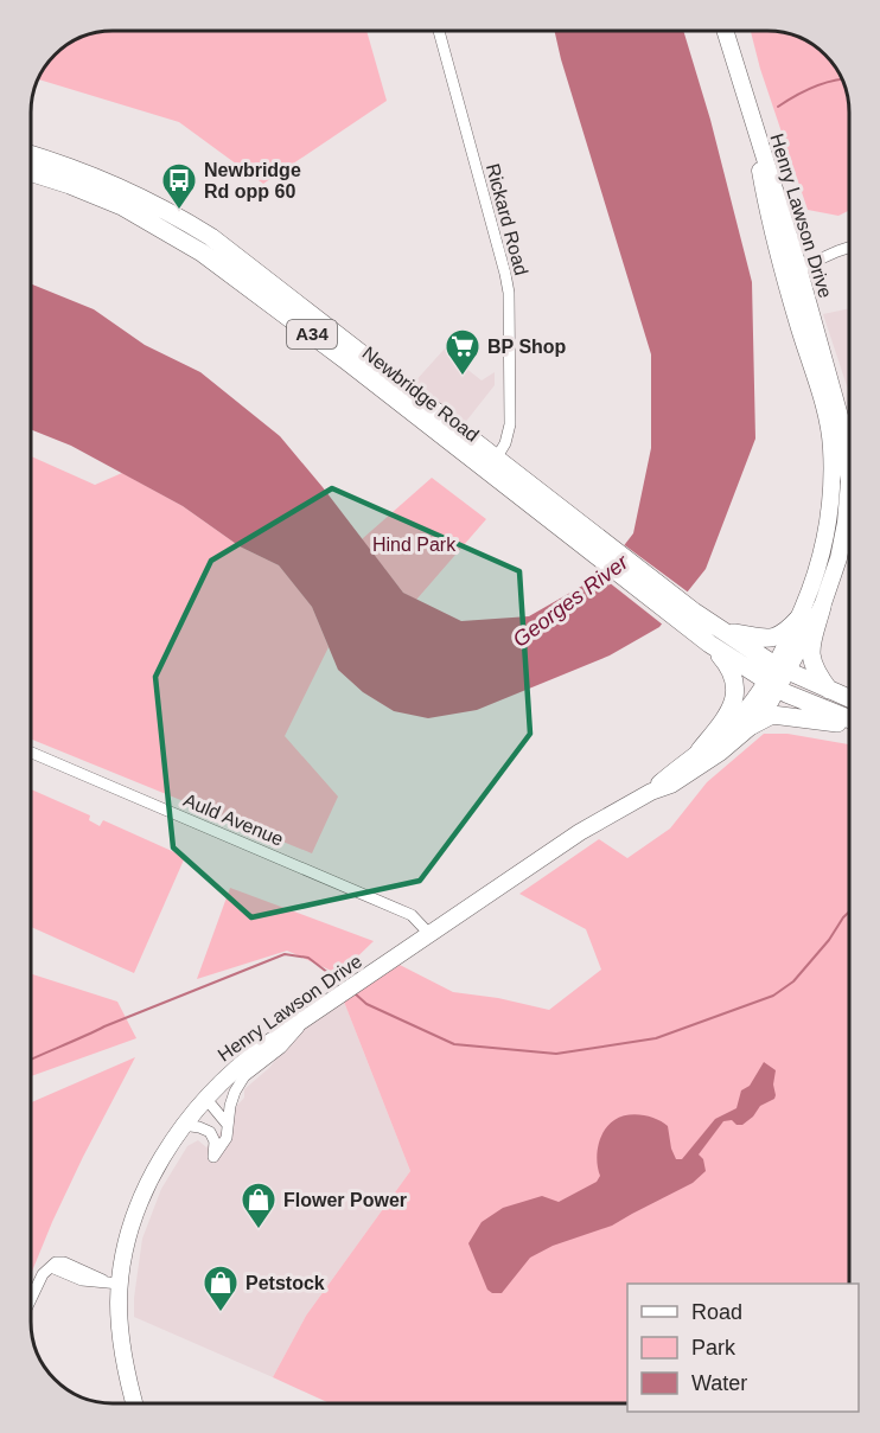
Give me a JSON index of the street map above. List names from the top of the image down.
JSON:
{
  "streets": {
    "highway": ["A34", "Newbridge Road"],
    "main road": ["Henry Lawson Drive"],
    "street": ["Rickard Road", "Auld Avenue"]
  },
  "crossings": [
    ["Henry Lawson Drive", "A34"],
    ["Henry Lawson Drive", "Newbridge Road"],
    ["Henry Lawson Drive", "Auld Avenue"],
    ["Rickard Road", "Newbridge Road"],
    ["A34", "Newbridge Road"]
  ],
  "water": ["Georges River"],
  "parks": ["Hind Park"],
  "places": {
    "bus stop": ["Newbridge Rd opp 60"],
    "supermarket": ["BP Shop"],
    "shop": ["Flower Power", "Petstock"]
  },
  "legend": ["Road", "Park", "Water"]
}
